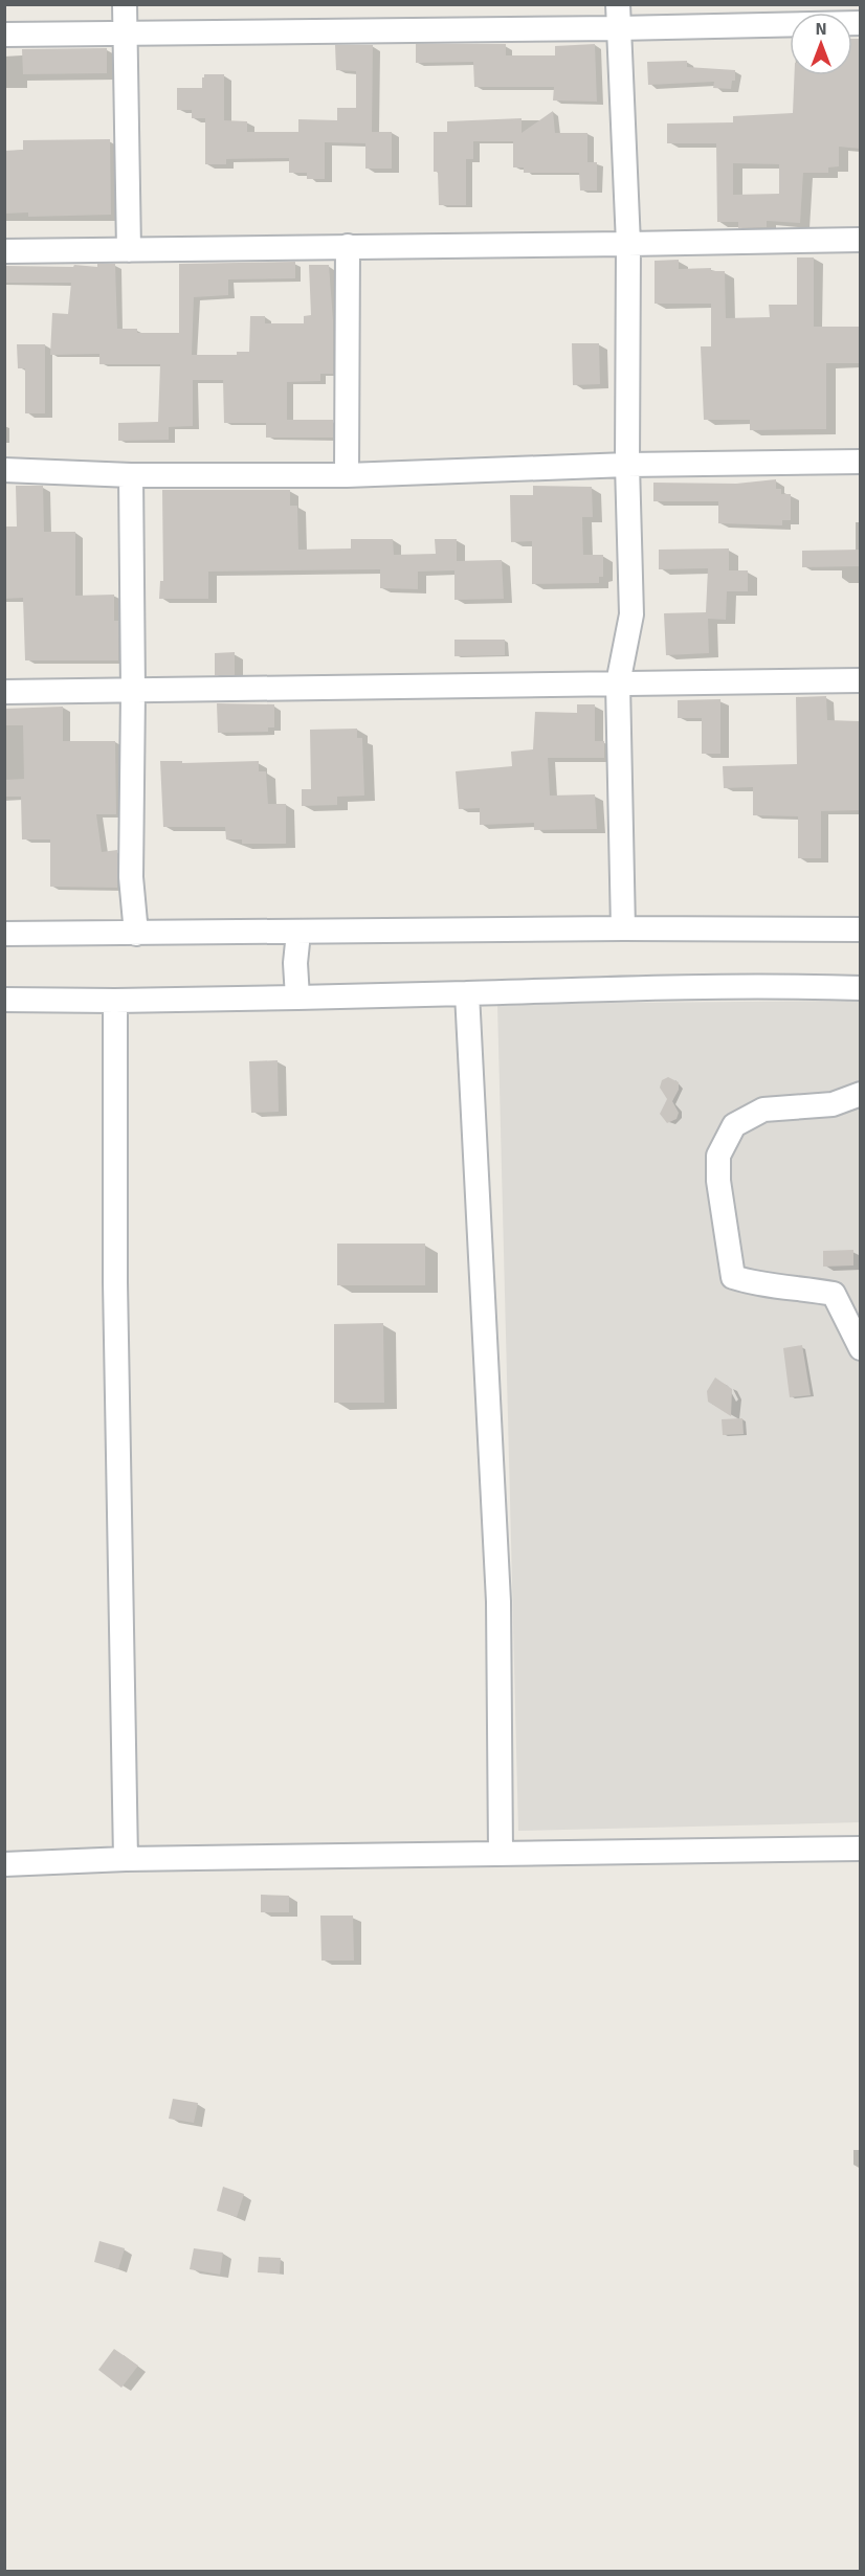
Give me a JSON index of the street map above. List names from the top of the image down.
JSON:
{
  "north": "top"
}
